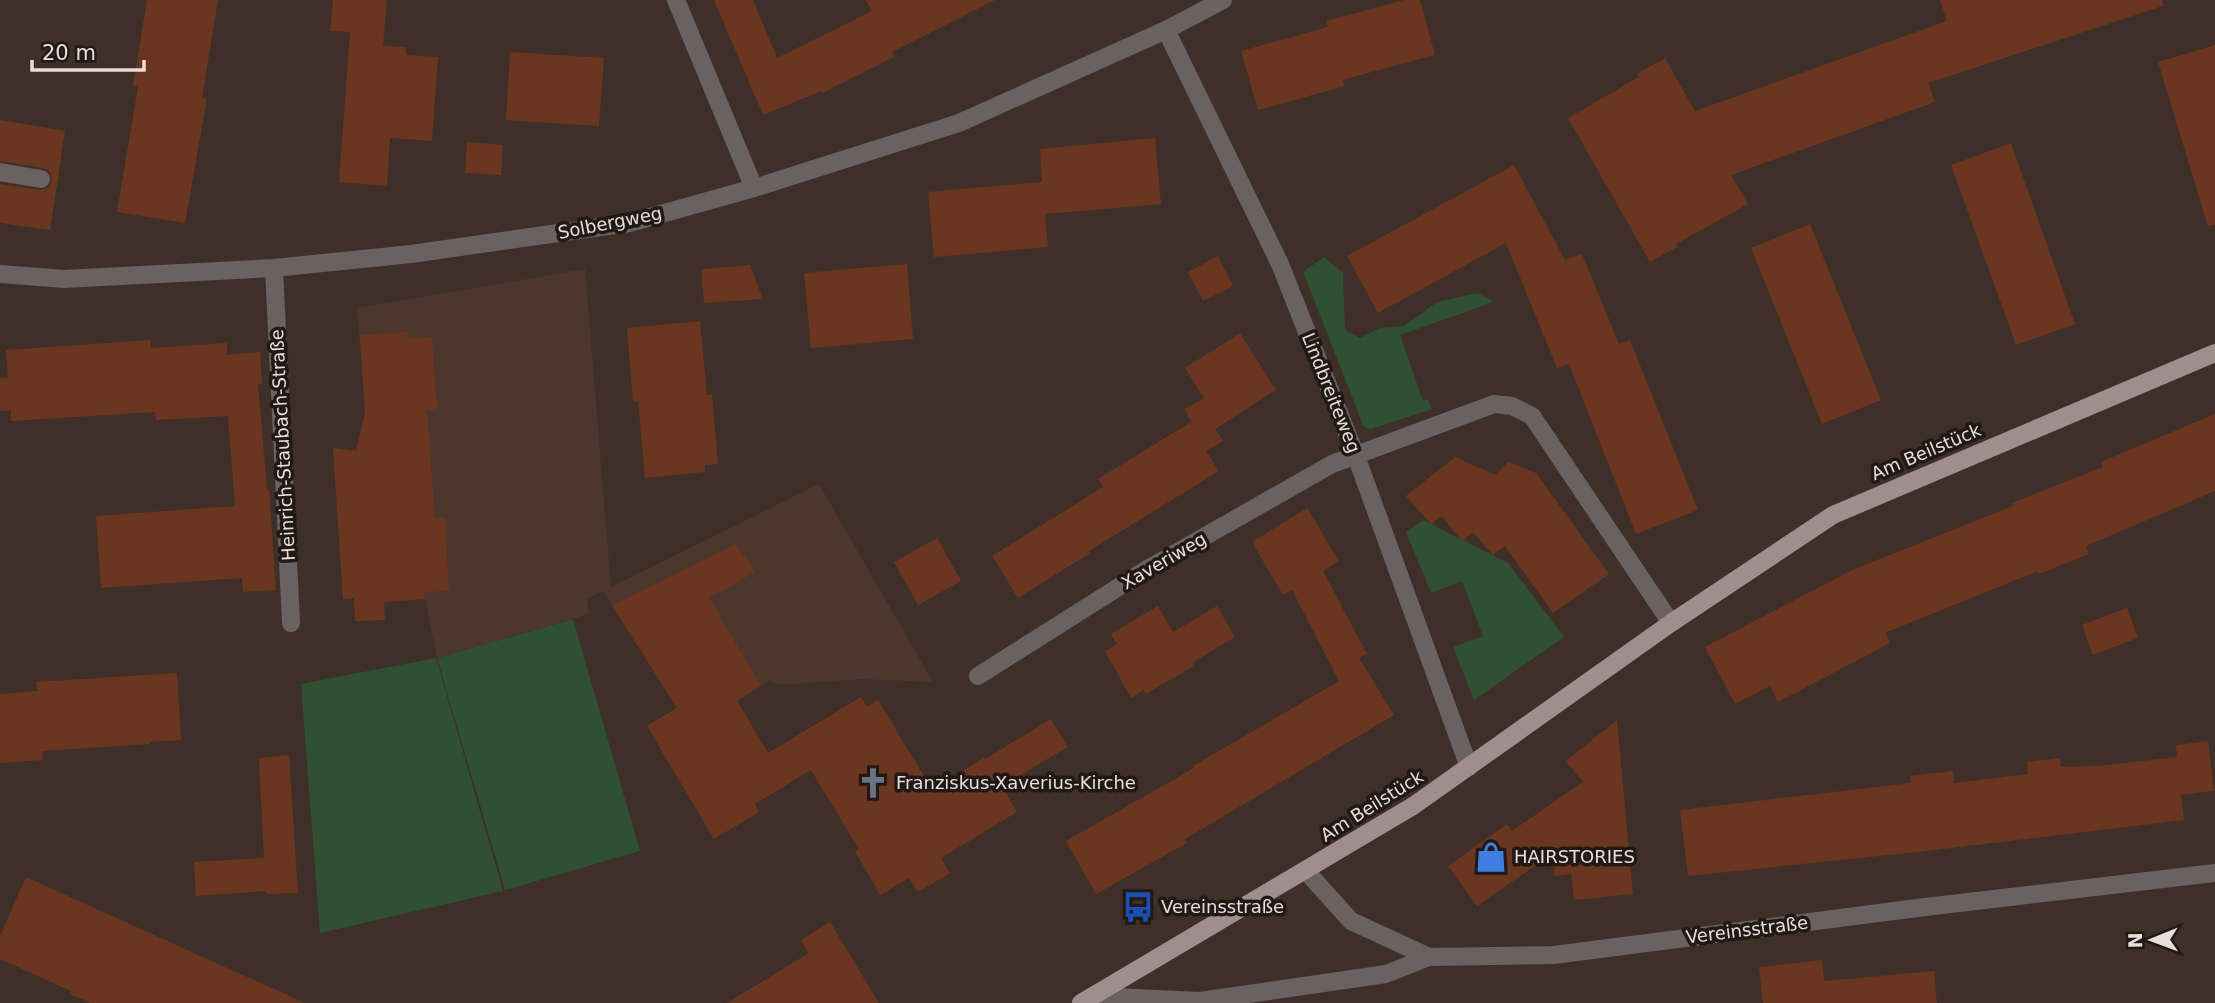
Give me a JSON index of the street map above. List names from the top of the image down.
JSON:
{
  "streets": {
    "main road": ["Am Beilstück"],
    "street": [
      "Solbergweg",
      "Lindbreiteweg",
      "Heinrich-Staubach-Straße",
      "Xaveriweg",
      "Vereinsstraße"
    ]
  },
  "crossings": [
    ["Solbergweg", "Lindbreiteweg"],
    ["Solbergweg", "Heinrich-Staubach-Straße"],
    ["Lindbreiteweg", "Am Beilstück"],
    ["Lindbreiteweg", "Xaveriweg"],
    ["Am Beilstück", "Vereinsstraße"]
  ],
  "places": {
    "church": ["Franziskus-Xaverius-Kirche"],
    "shop": ["HAIRSTORIES"],
    "bus stop": ["Vereinsstraße"]
  },
  "scale_bar": "20 m",
  "north": "left"
}
